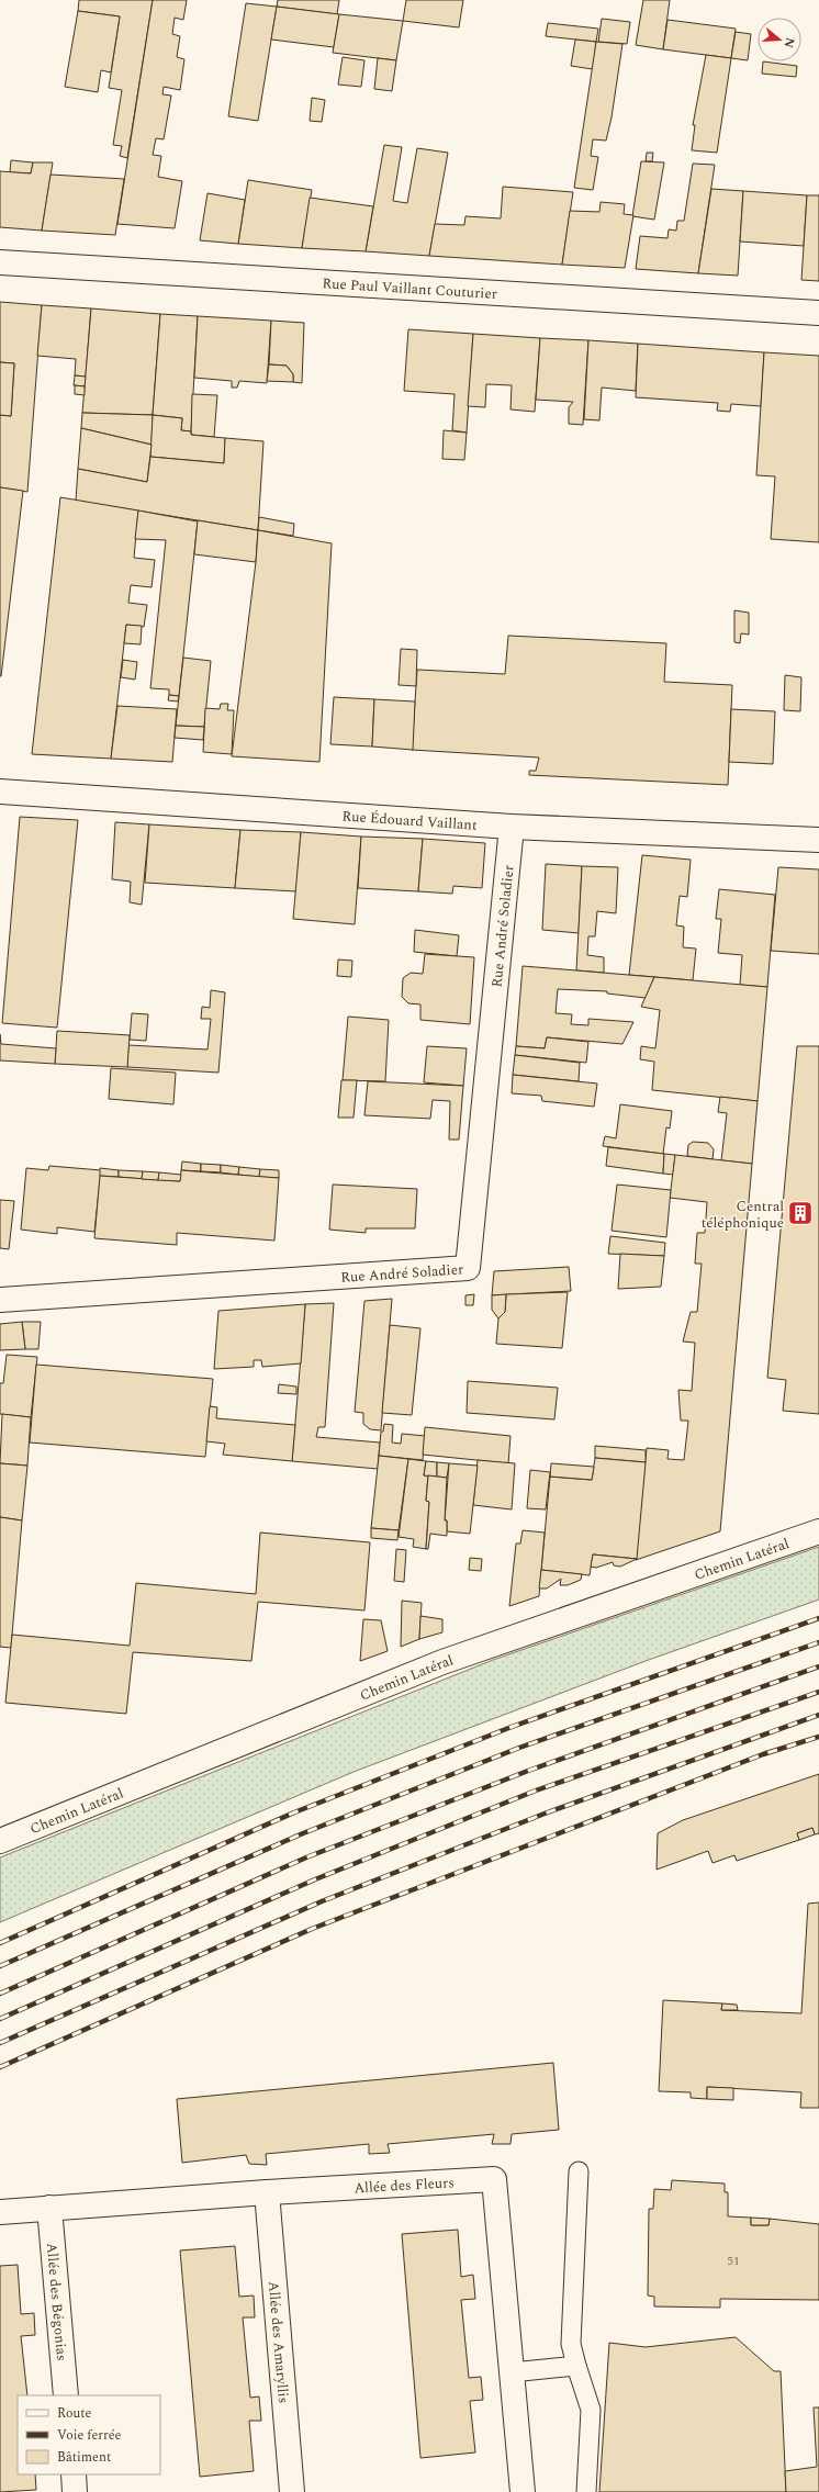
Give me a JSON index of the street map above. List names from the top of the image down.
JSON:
{
  "streets": {
    "street": [
      "Rue Paul Vaillant Couturier",
      "Rue Édouard Vaillant",
      "Rue André Soladier",
      "Chemin Latéral",
      "Allée des Fleurs",
      "Allée des Bégonias",
      "Allée des Amaryllis"
    ]
  },
  "crossings": [
    ["Rue Édouard Vaillant", "Rue André Soladier"],
    ["Allée des Fleurs", "Allée des Bégonias"],
    ["Allée des Fleurs", "Allée des Amaryllis"]
  ],
  "places": {
    "building": ["Central téléphonique"]
  },
  "house_numbers": ["51"],
  "legend": ["Route", "Voie ferrée", "Bâtiment"],
  "north": "right"
}
